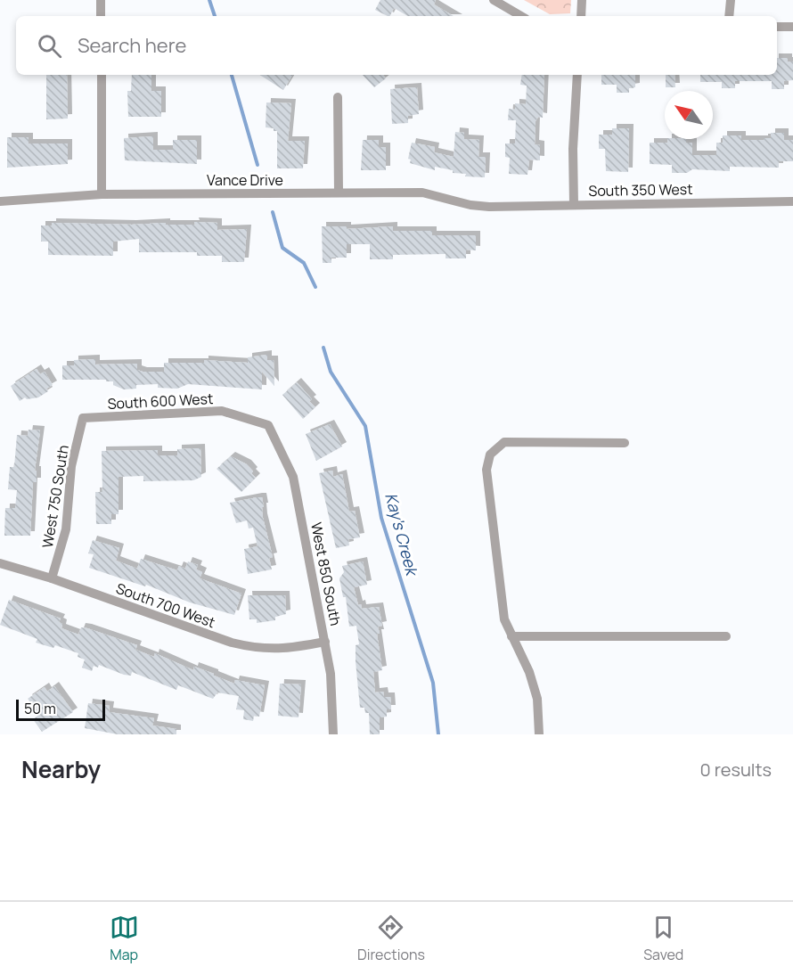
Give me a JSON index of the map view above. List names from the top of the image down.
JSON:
{
  "streets": {
    "street": [
      "Vance Drive",
      "South 350 West",
      "South 600 West",
      "West 750 South",
      "West 850 South",
      "South 700 West"
    ]
  },
  "crossings": [
    ["Vance Drive", "South 350 West"],
    ["South 600 West", "West 750 South"],
    ["South 600 West", "West 850 South"],
    ["West 750 South", "South 700 West"],
    ["West 850 South", "South 700 West"]
  ],
  "water": ["Kay's Creek"],
  "scale_bar": "50 m",
  "north": "top left",
  "page": {
    "search": "Search here",
    "scale": "50 m",
    "heading": ["Nearby", "0 results"],
    "nav": ["Map", "Directions", "Saved"]
  }
}
